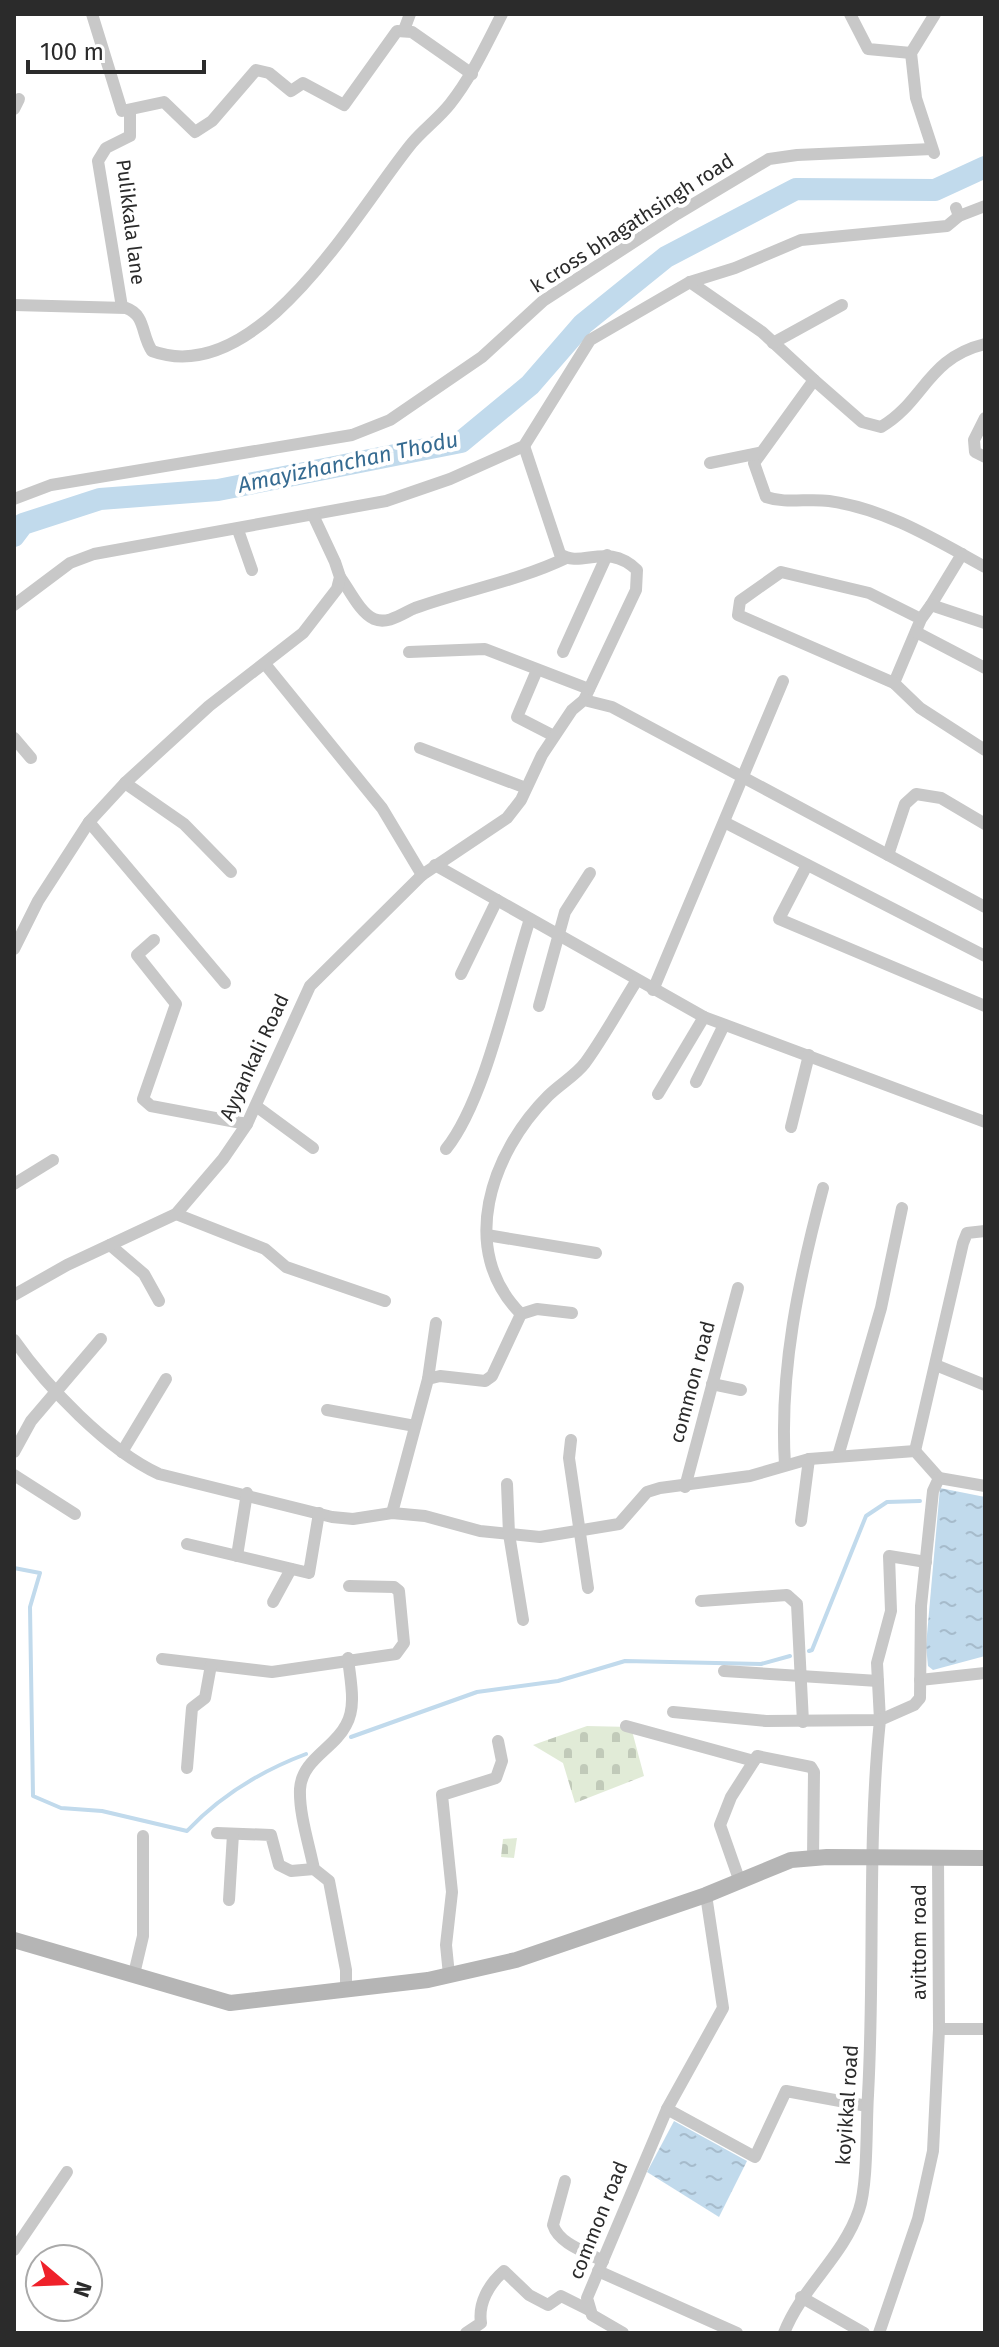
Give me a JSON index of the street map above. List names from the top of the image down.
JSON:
{
  "streets": {
    "street": [
      "Pulikkala lane",
      "k cross bhagathsingh road",
      "Ayyankali Road",
      "common road",
      "avittom road",
      "koyikkal road"
    ]
  },
  "water": ["Amayizhanchan Thodu"],
  "scale_bar": "100 m",
  "north": "right"
}
